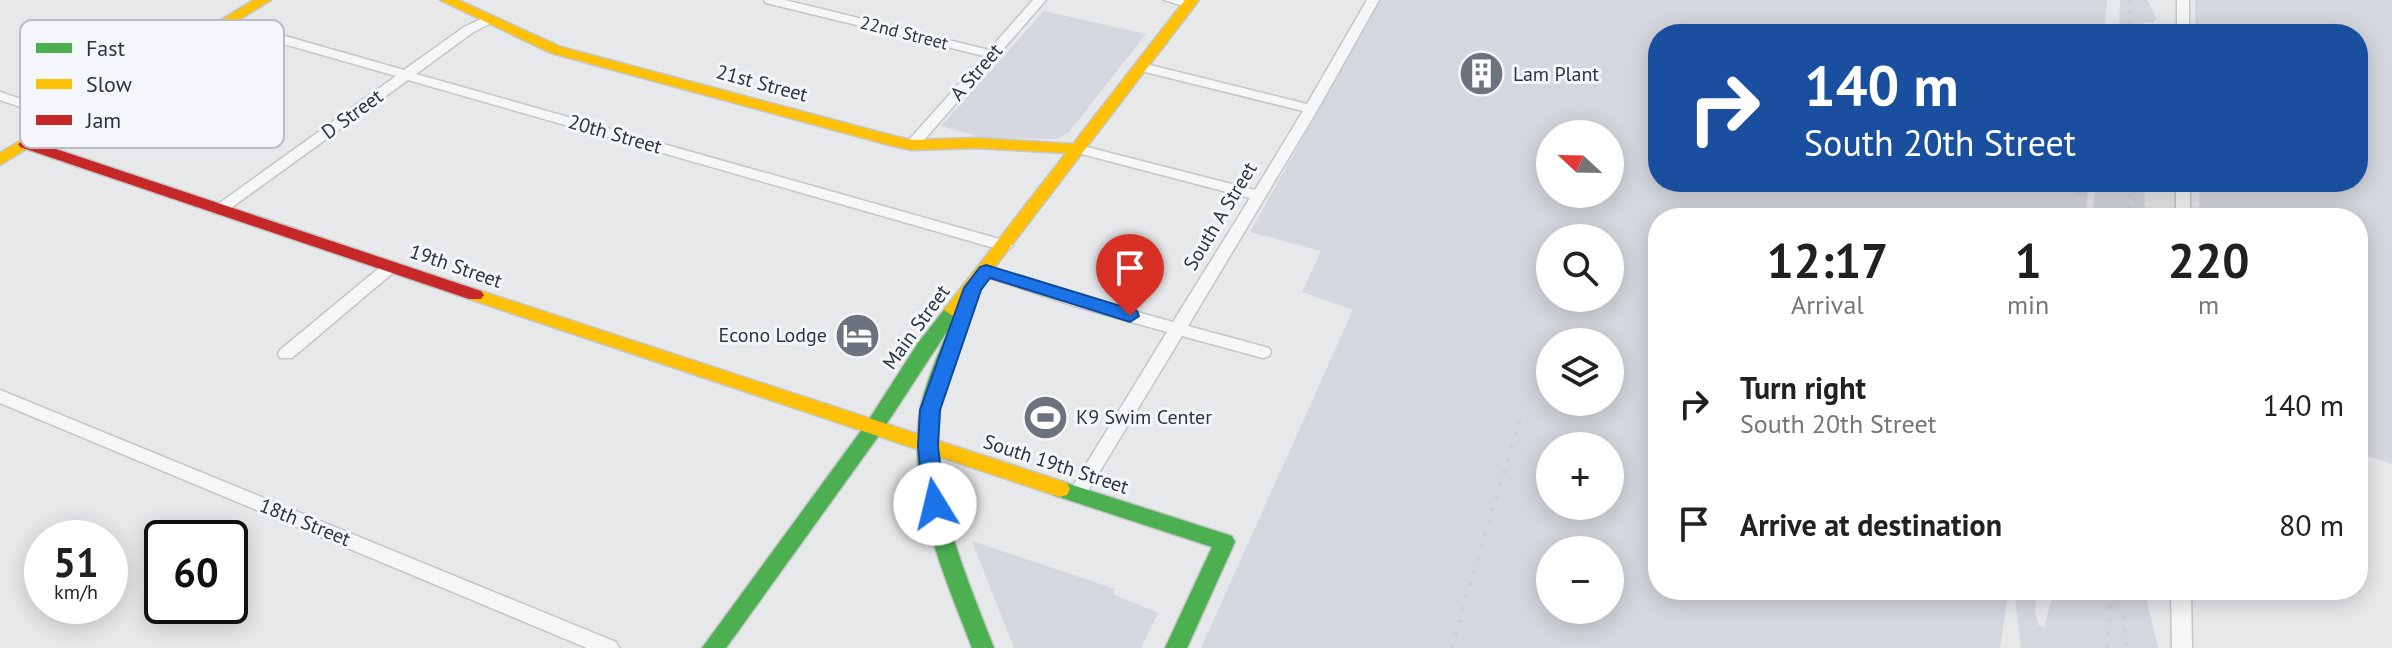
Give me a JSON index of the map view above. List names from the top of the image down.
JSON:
{
  "streets": {
    "street": [
      "22nd Street",
      "A Street",
      "21st Street",
      "D Street",
      "20th Street",
      "South A Street",
      "19th Street",
      "Main Street",
      "South 19th Street",
      "18th Street"
    ]
  },
  "crossings": [
    ["22nd Street", "A Street"],
    ["A Street", "21st Street"],
    ["21st Street", "D Street"],
    ["21st Street", "Main Street"],
    ["D Street", "20th Street"],
    ["D Street", "19th Street"],
    ["20th Street", "Main Street"],
    ["South A Street", "South 19th Street"],
    ["19th Street", "Main Street"],
    ["19th Street", "South 19th Street"],
    ["Main Street", "South 19th Street"]
  ],
  "places": {
    "building": ["Lam Plant"],
    "hotel": ["Econo Lodge"],
    "sports": ["K9 Swim Center"]
  },
  "legend": ["Fast", "Slow", "Jam"],
  "north": "left",
  "page": {
    "turn": ["140 m", "South 20th Street"],
    "map_buttons": ["+", "−"],
    "eta": [
      "12:17",
      "Arrival",
      "1",
      "min",
      "220",
      "m"
    ],
    "list": [
      {
        "name": "Turn right",
        "note": "South 20th Street",
        "value": "140 m"
      },
      {
        "name": "Arrive at destination",
        "value": "80 m"
      }
    ],
    "speed": "51 km/h",
    "limit": "60"
  }
}
